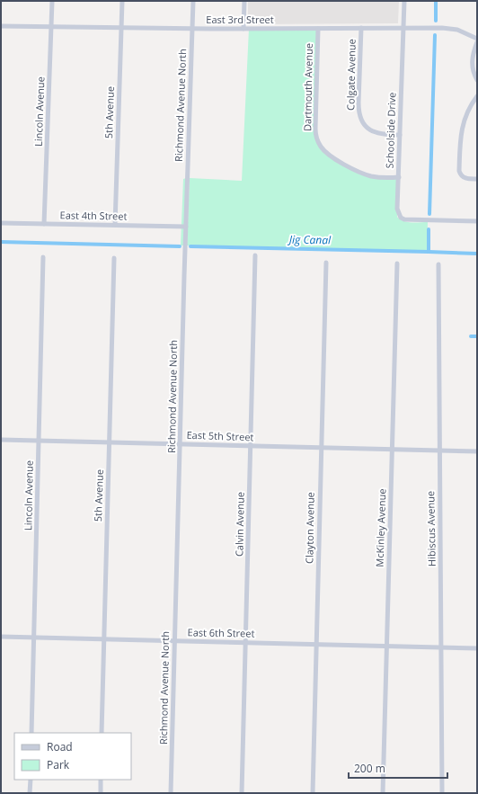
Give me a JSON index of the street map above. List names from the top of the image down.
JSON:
{
  "streets": {
    "street": [
      "East 3rd Street",
      "Colgate Avenue",
      "Dartmouth Avenue",
      "Richmond Avenue North",
      "Lincoln Avenue",
      "5th Avenue",
      "Schoolside Drive",
      "East 4th Street",
      "East 5th Street",
      "Calvin Avenue",
      "Clayton Avenue",
      "McKinley Avenue",
      "Hibiscus Avenue",
      "East 6th Street"
    ]
  },
  "crossings": [
    ["East 3rd Street", "Colgate Avenue"],
    ["East 3rd Street", "Dartmouth Avenue"],
    ["East 3rd Street", "Richmond Avenue North"],
    ["East 3rd Street", "Lincoln Avenue"],
    ["East 3rd Street", "5th Avenue"],
    ["East 3rd Street", "Schoolside Drive"],
    ["Colgate Avenue", "Schoolside Drive"],
    ["Dartmouth Avenue", "Schoolside Drive"],
    ["Richmond Avenue North", "East 4th Street"],
    ["Richmond Avenue North", "East 5th Street"],
    ["Richmond Avenue North", "East 6th Street"],
    ["Lincoln Avenue", "East 4th Street"],
    ["Lincoln Avenue", "East 5th Street"],
    ["Lincoln Avenue", "East 6th Street"],
    ["5th Avenue", "East 4th Street"],
    ["5th Avenue", "East 5th Street"],
    ["5th Avenue", "East 6th Street"],
    ["East 5th Street", "Calvin Avenue"],
    ["East 5th Street", "Clayton Avenue"],
    ["East 5th Street", "McKinley Avenue"],
    ["East 5th Street", "Hibiscus Avenue"],
    ["Calvin Avenue", "East 6th Street"],
    ["Clayton Avenue", "East 6th Street"],
    ["McKinley Avenue", "East 6th Street"],
    ["Hibiscus Avenue", "East 6th Street"]
  ],
  "water": ["Jig Canal"],
  "legend": ["Road", "Park"],
  "scale_bar": "200 m"
}
